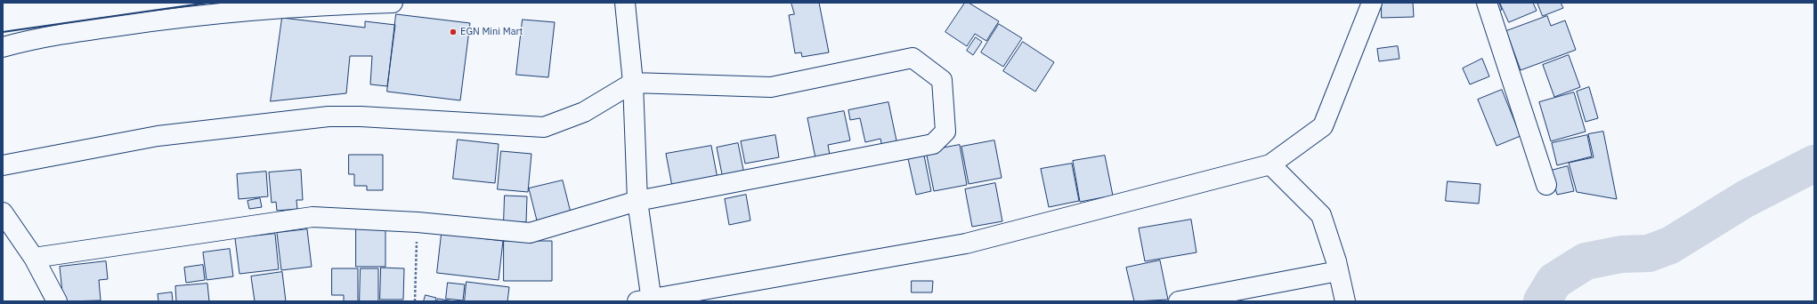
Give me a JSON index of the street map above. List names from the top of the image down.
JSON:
{
  "places": ["EGN Mini Mart"]
}
